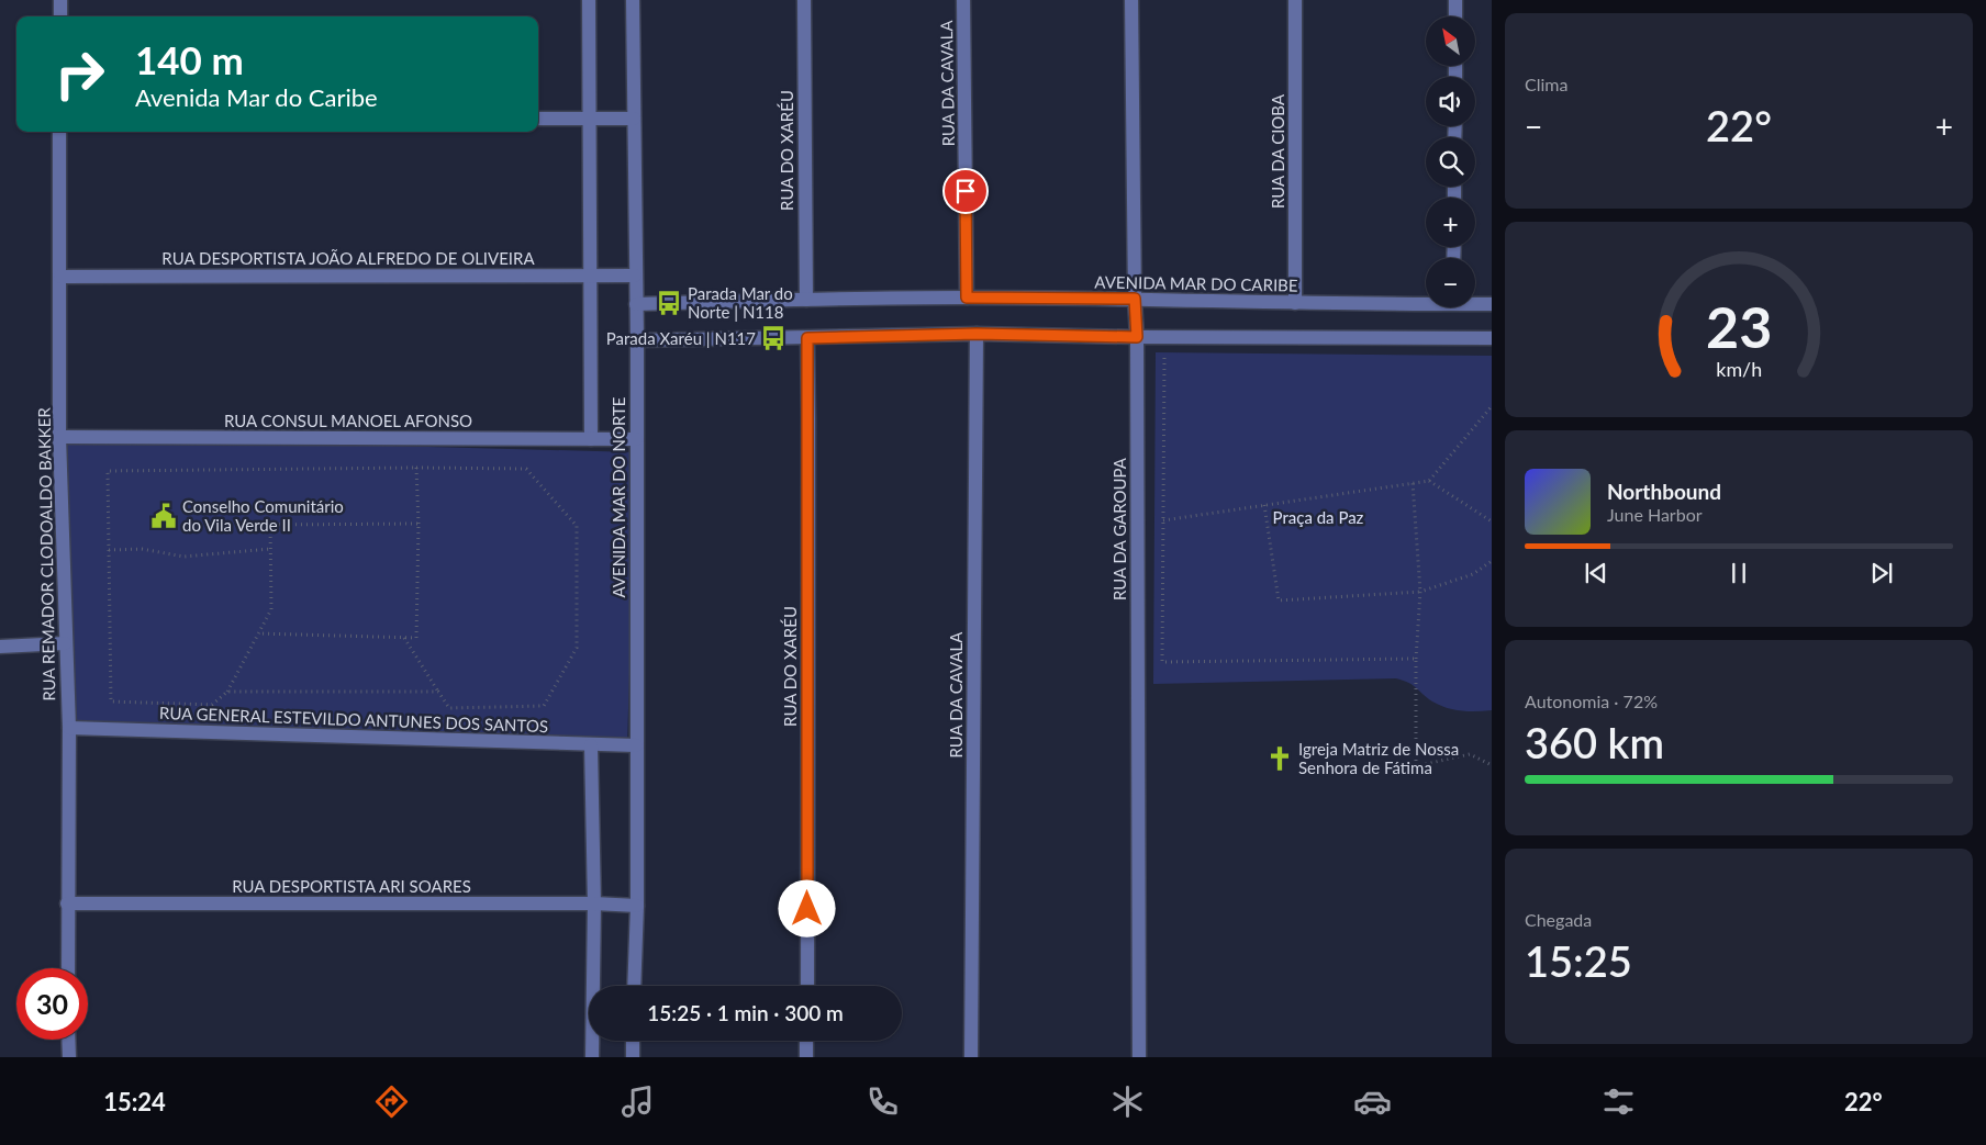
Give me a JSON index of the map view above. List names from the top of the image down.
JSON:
{
  "streets": {
    "street": [
      "RUA DA CAVALA",
      "RUA DO XARÉU",
      "RUA DA CIOBA",
      "RUA DESPORTISTA JOÃO ALFREDO DE OLIVEIRA",
      "AVENIDA MAR DO CARIBE",
      "RUA CONSUL MANOEL AFONSO",
      "AVENIDA MAR DO NORTE",
      "RUA DA GAROUPA",
      "RUA REMADOR CLODOALDO BAKKER",
      "RUA GENERAL ESTEVILDO ANTUNES DOS SANTOS",
      "RUA DESPORTISTA ARI SOARES"
    ]
  },
  "crossings": [
    ["RUA DA CAVALA", "AVENIDA MAR DO CARIBE"],
    ["RUA DO XARÉU", "AVENIDA MAR DO CARIBE"],
    ["RUA DA CIOBA", "AVENIDA MAR DO CARIBE"],
    ["RUA DESPORTISTA JOÃO ALFREDO DE OLIVEIRA", "AVENIDA MAR DO NORTE"],
    ["RUA DESPORTISTA JOÃO ALFREDO DE OLIVEIRA", "RUA REMADOR CLODOALDO BAKKER"],
    ["AVENIDA MAR DO CARIBE", "AVENIDA MAR DO NORTE"],
    ["AVENIDA MAR DO CARIBE", "RUA DA GAROUPA"],
    ["RUA CONSUL MANOEL AFONSO", "AVENIDA MAR DO NORTE"],
    ["RUA CONSUL MANOEL AFONSO", "RUA REMADOR CLODOALDO BAKKER"],
    ["AVENIDA MAR DO NORTE", "RUA GENERAL ESTEVILDO ANTUNES DOS SANTOS"],
    ["AVENIDA MAR DO NORTE", "RUA DESPORTISTA ARI SOARES"],
    ["RUA REMADOR CLODOALDO BAKKER", "RUA GENERAL ESTEVILDO ANTUNES DOS SANTOS"],
    ["RUA REMADOR CLODOALDO BAKKER", "RUA DESPORTISTA ARI SOARES"]
  ],
  "parks": ["Praça da Paz"],
  "places": {
    "bus stop": ["Parada Mar do Norte | N118", "Parada Xaréu | N117"],
    "public building": ["Conselho Comunitário do Vila Verde II"],
    "church": ["Igreja Matriz de Nossa Senhora de Fátima"]
  },
  "north": "top left",
  "page": {
    "tile": [
      "Clima",
      ["Autonomia · 72%", "360 km"],
      ["Chegada", "15:25"]
    ],
    "map_buttons": ["+", "−"],
    "turn": ["140 m", "Avenida Mar do Caribe"],
    "heat": ["−", "22°", "+"],
    "song": ["Northbound", "June Harbor"],
    "limit": "30",
    "trip": "15:25 · 1 min · 300 m",
    "tabs": ["15:24", "22°"],
    "gauge": ["23", "km/h"]
  }
}
